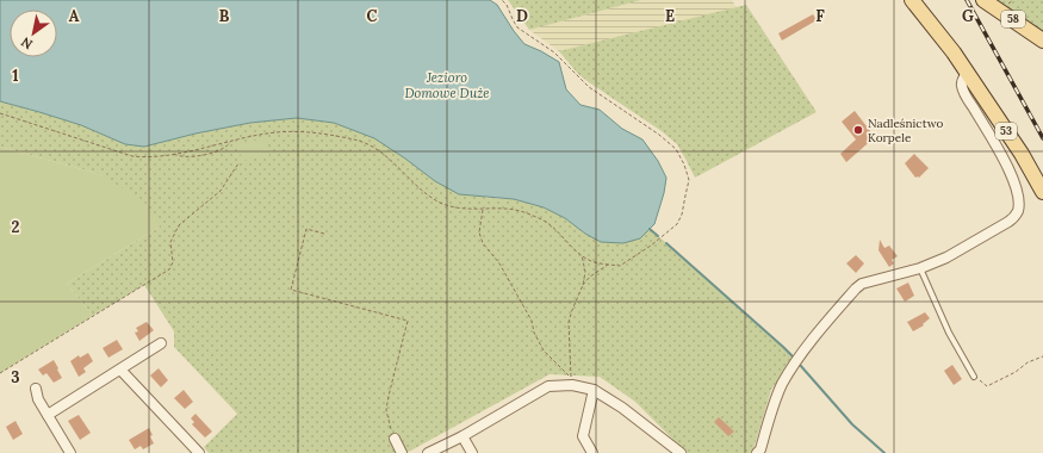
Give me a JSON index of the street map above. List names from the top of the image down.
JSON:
{
  "streets": {
    "main road": ["58", "53"]
  },
  "water": ["Jezioro Domowe Duże"],
  "places": ["Nadleśnictwo Korpele"],
  "north": "bottom left",
  "grid": {
    "columns": [
      "A",
      "B",
      "C",
      "D",
      "E",
      "F",
      "G"
    ],
    "rows": ["1", "2", "3"]
  }
}
